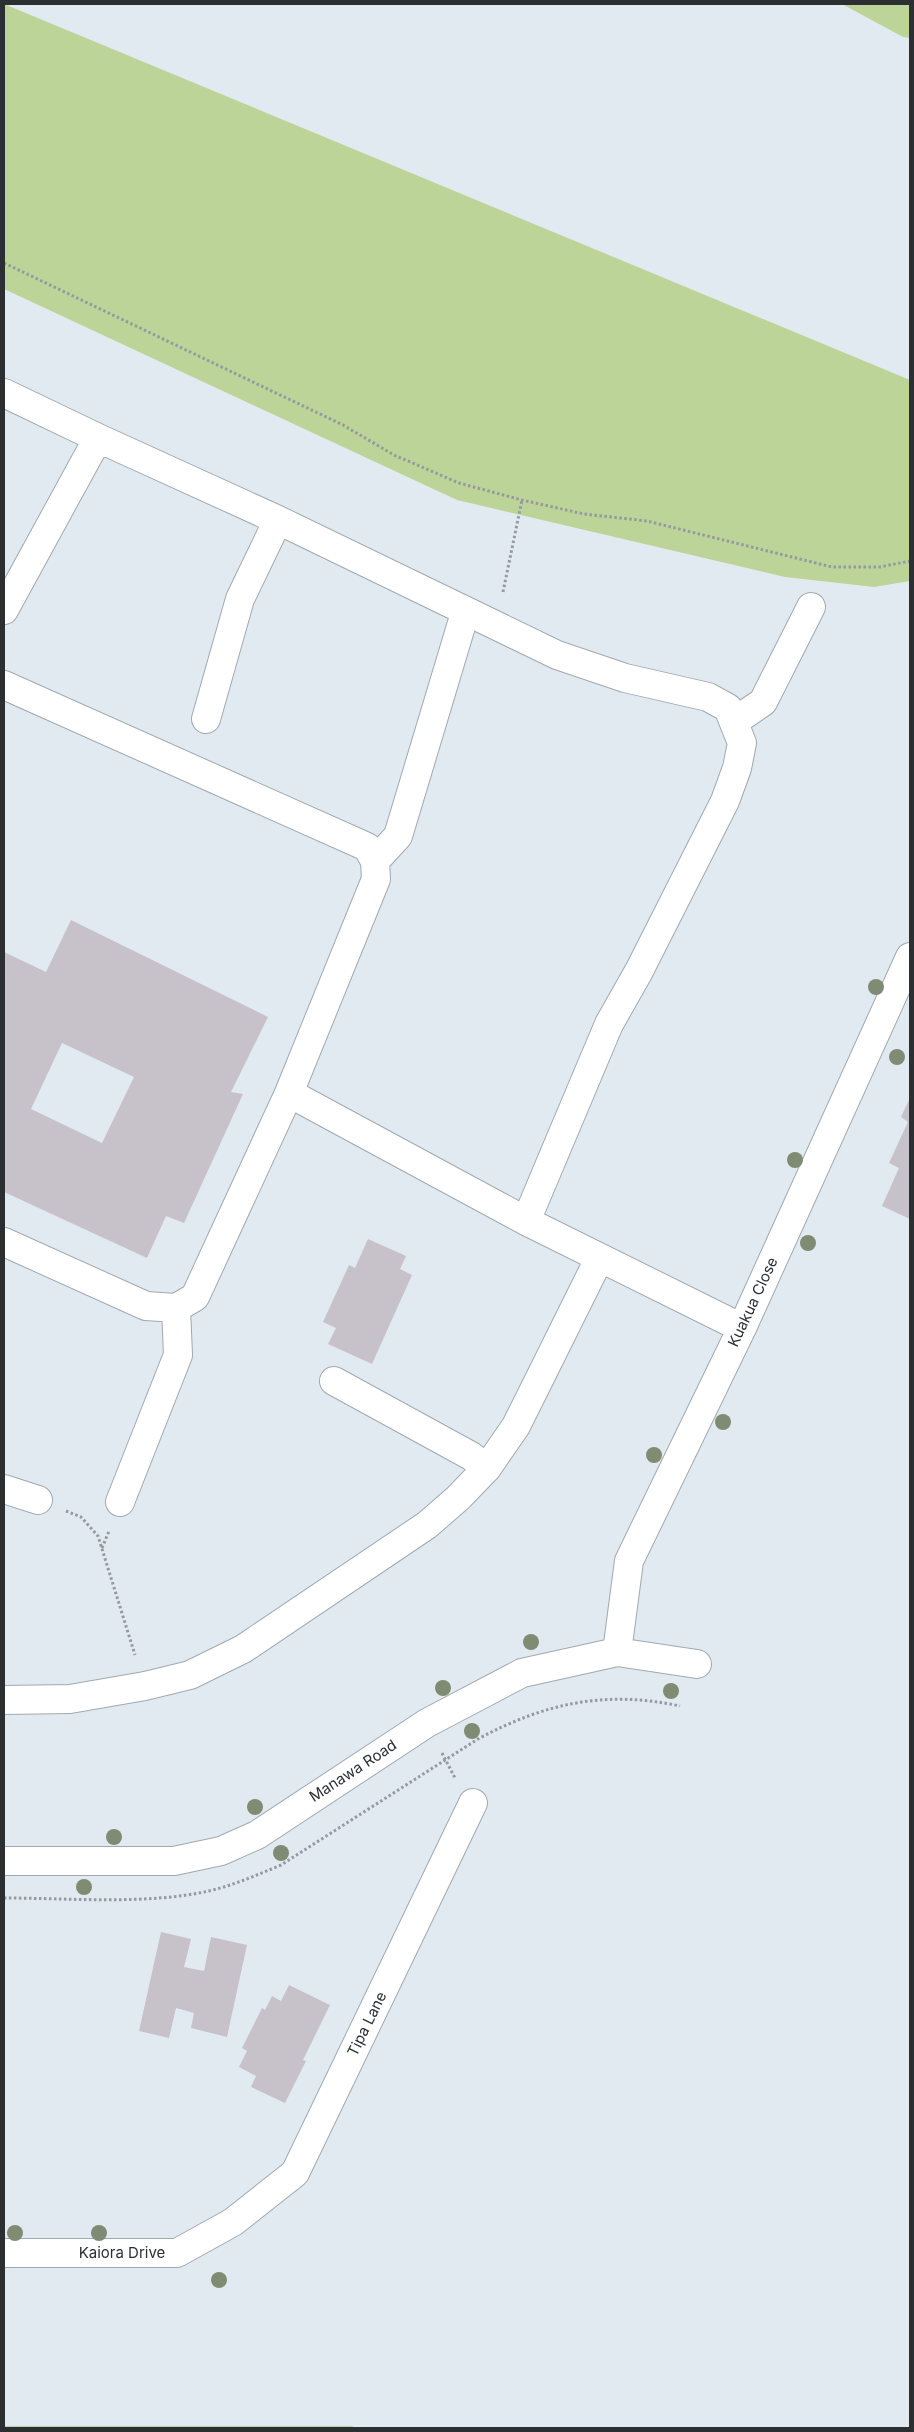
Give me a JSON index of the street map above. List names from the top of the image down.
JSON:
{
  "streets": {
    "street": [
      "Kuakua Close",
      "Manawa Road",
      "Tipa Lane",
      "Kaiora Drive"
    ]
  },
  "crossings": [
    ["Kuakua Close", "Manawa Road"],
    ["Tipa Lane", "Kaiora Drive"]
  ]
}
